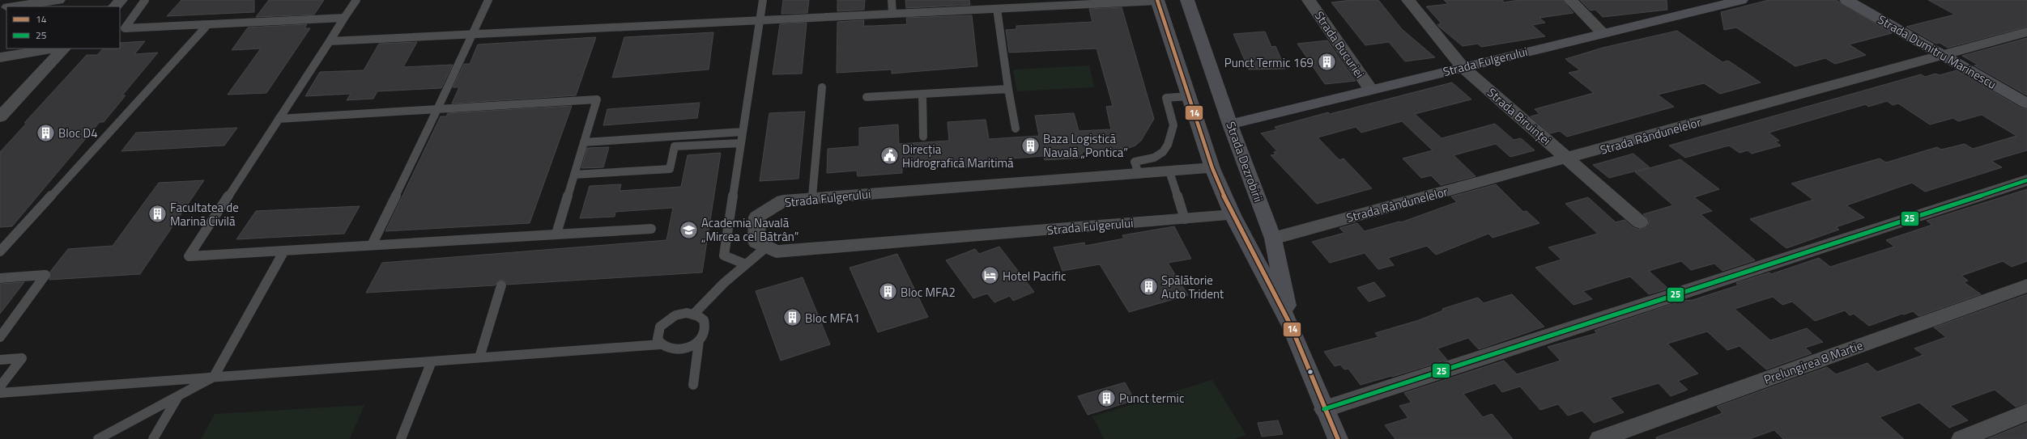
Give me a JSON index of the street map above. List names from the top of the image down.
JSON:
{
  "streets": {
    "main road": ["Strada Dumitru Marinescu", "Strada Fulgerului", "Strada Dezrobirii"],
    "street": [
      "Strada Bucuriei",
      "Strada Biruinței",
      "Strada Rândunelelor",
      "Prelungirea 8 Martie"
    ]
  },
  "crossings": [
    ["Strada Bucuriei", "Strada Fulgerului"],
    ["Strada Dumitru Marinescu", "Strada Rândunelelor"],
    ["Strada Fulgerului", "Strada Biruinței"],
    ["Strada Fulgerului", "Strada Dezrobirii"],
    ["Strada Biruinței", "Strada Rândunelelor"],
    ["Strada Rândunelelor", "Strada Dezrobirii"]
  ],
  "places": {
    "building": [
      "Punct Termic 169",
      "Bloc D4",
      "Baza Logistică Navală „Pontica”",
      "Facultatea de Marină Civilă",
      "Spălătorie Auto Trident",
      "Bloc MFA2",
      "Bloc MFA1",
      "Punct termic"
    ],
    "public building": ["Direcția Hidrografică Maritimă"],
    "school or university": ["Academia Navală „Mircea cel Bătrân”"],
    "hotel": ["Hotel Pacific"]
  },
  "lines": ["transit line 14", "transit line 25"],
  "legend": ["14", "25"]
}
